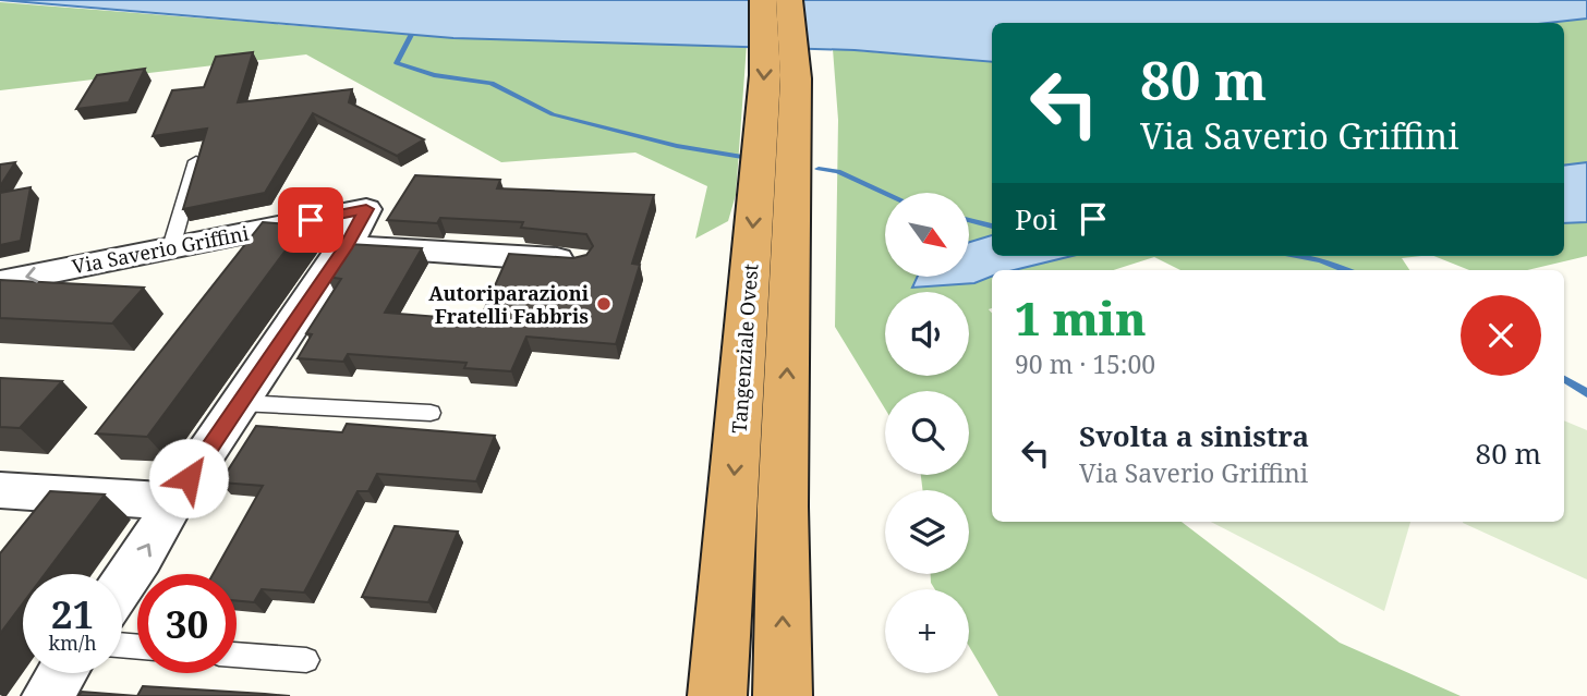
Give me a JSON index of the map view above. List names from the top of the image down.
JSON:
{
  "streets": {
    "highway": ["Tangenziale Ovest"],
    "street": ["Via Saverio Griffini"]
  },
  "places": ["Autoriparazioni Fratelli Fabbris"],
  "north": "bottom right",
  "page": {
    "turn": ["80 m", "Via Saverio Griffini"],
    "then": "Poi",
    "map_buttons": "+",
    "heading": ["1 min", "90 m · 15:00"],
    "list": [
      {
        "name": "Svolta a sinistra",
        "note": "Via Saverio Griffini",
        "value": "80 m"
      }
    ],
    "speed": "21 km/h",
    "limit": "30"
  }
}
